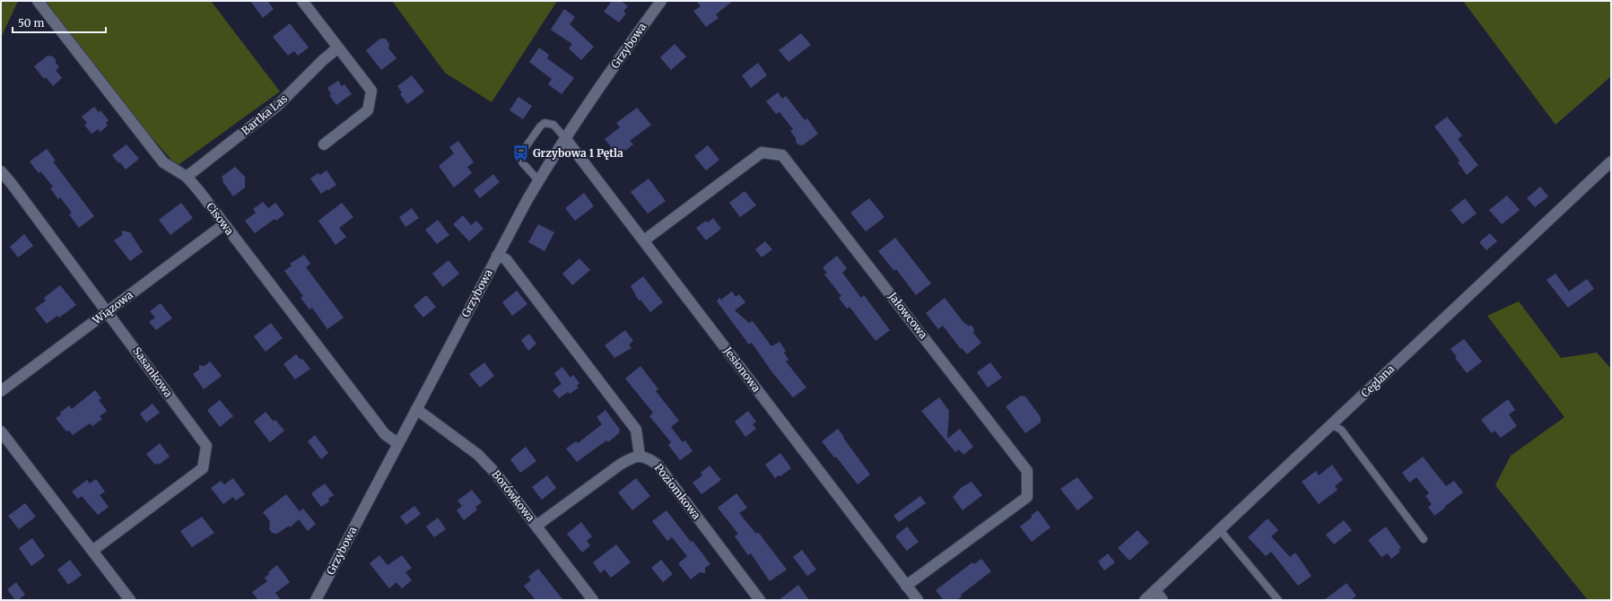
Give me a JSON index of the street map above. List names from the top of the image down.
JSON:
{
  "streets": {
    "street": [
      "Grzybowa",
      "Bartka Las",
      "Cisowa",
      "Wiązowa",
      "Jałowcowa",
      "Jesionowa",
      "Sasankowa",
      "Ceglana",
      "Poziomkowa",
      "Borówkowa"
    ]
  },
  "crossings": [
    ["Grzybowa", "Cisowa"],
    ["Grzybowa", "Jesionowa"],
    ["Grzybowa", "Borówkowa"],
    ["Bartka Las", "Cisowa"],
    ["Cisowa", "Wiązowa"],
    ["Wiązowa", "Sasankowa"],
    ["Jałowcowa", "Jesionowa"]
  ],
  "places": {
    "bus stop": ["Grzybowa 1 Pętla"]
  },
  "scale_bar": "50 m"
}
